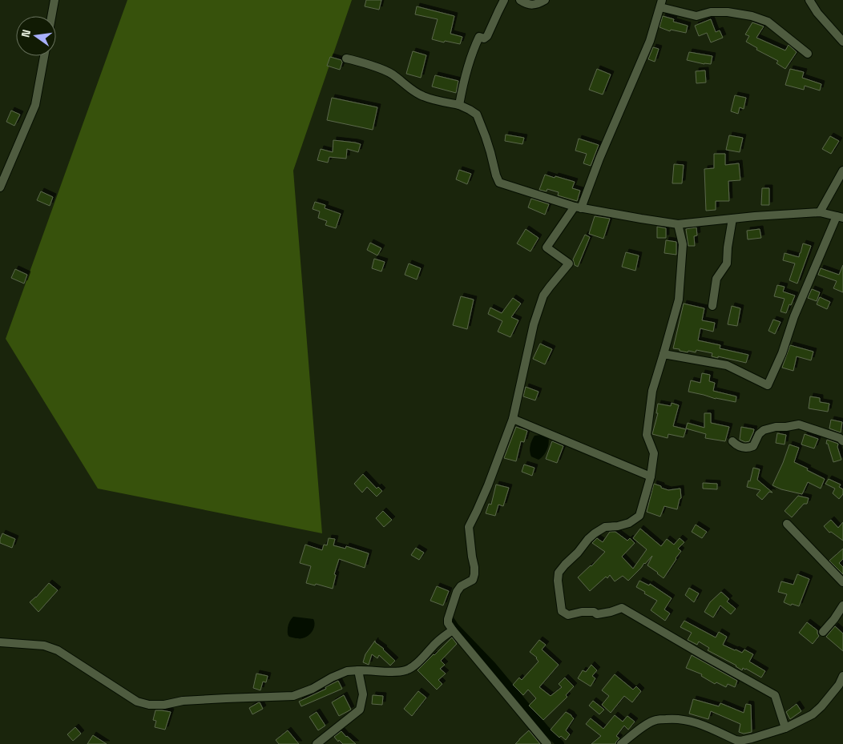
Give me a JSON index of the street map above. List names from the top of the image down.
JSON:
{
  "north": "left"
}
